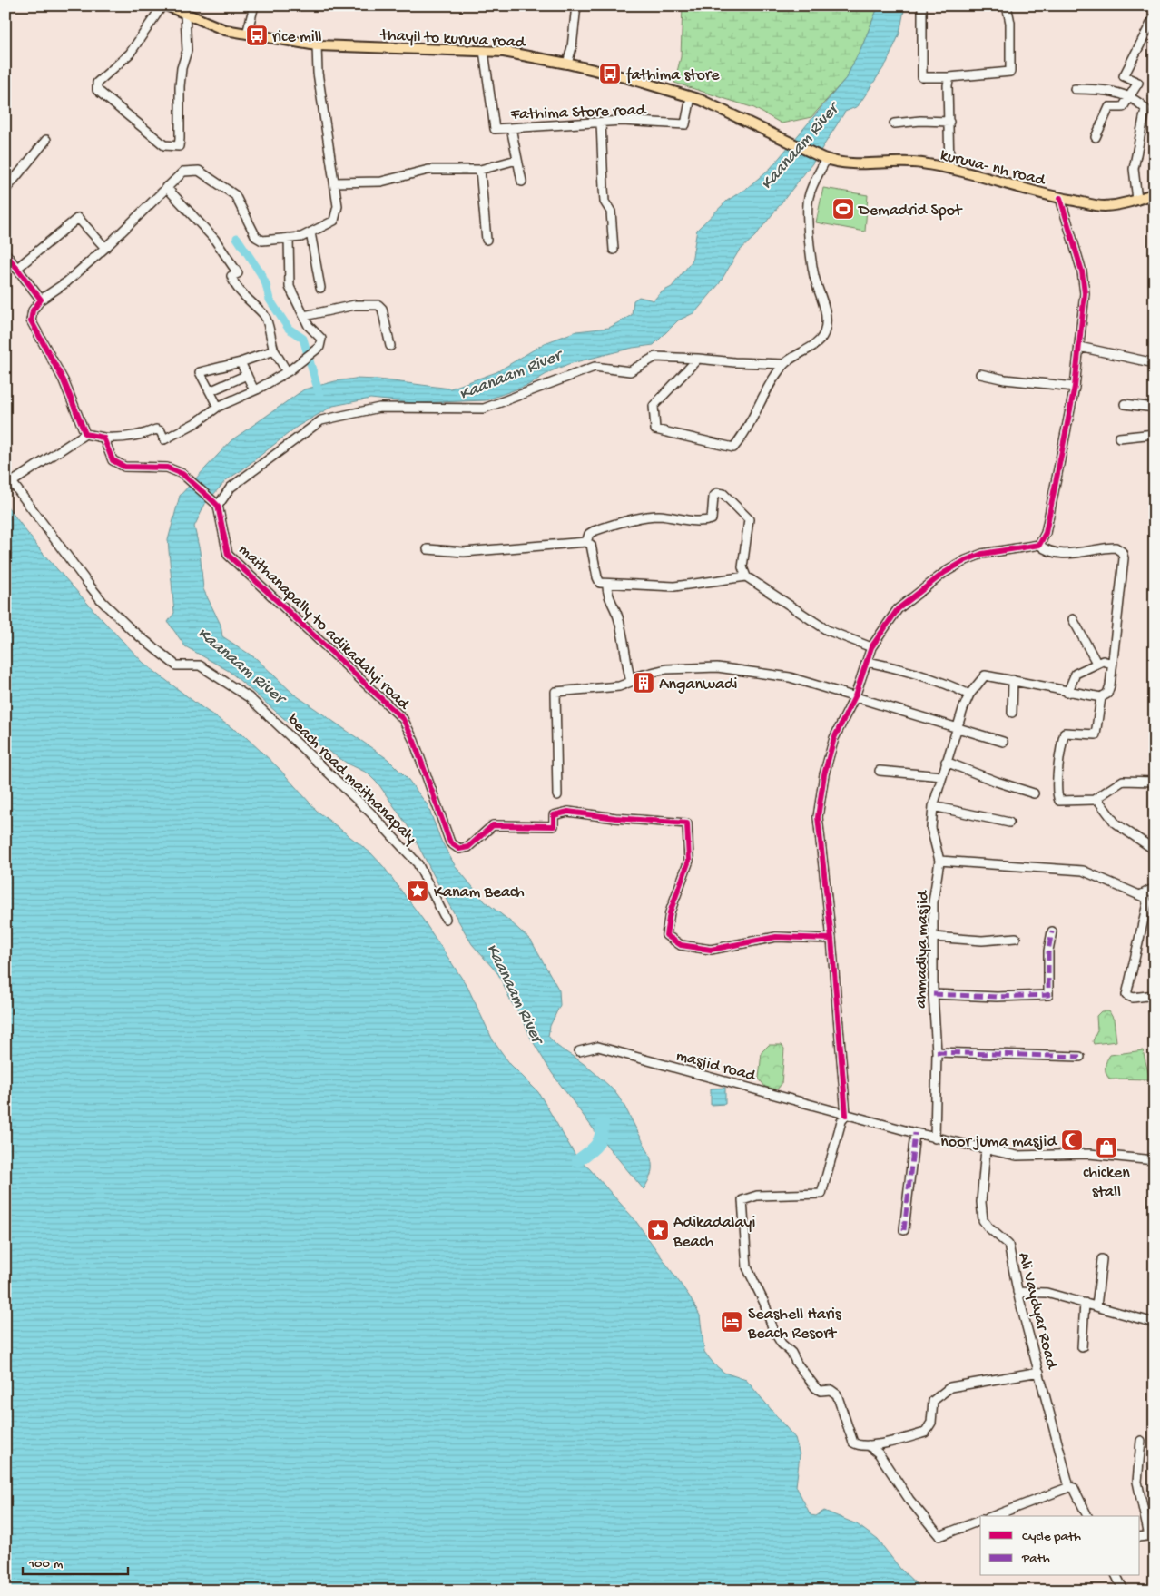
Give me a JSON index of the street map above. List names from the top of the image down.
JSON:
{
  "streets": {
    "main road": ["thayil to kuruva road", "kuruva- nh road"],
    "street": [
      "Fathima Store road",
      "maithanapally to adikadalyi road",
      "beach road maithanapaly",
      "ahmadiya masjid",
      "masjid road",
      "Ali Vaydyar Road"
    ]
  },
  "crossings": [
    ["thayil to kuruva road", "Fathima Store road"],
    ["thayil to kuruva road", "kuruva- nh road"],
    ["ahmadiya masjid", "masjid road"],
    ["masjid road", "Ali Vaydyar Road"]
  ],
  "water": ["Kaanaam River"],
  "places": {
    "bus stop": ["rice mill", "fathima store"],
    "sports": ["Demadrid Spot"],
    "building": ["Anganwadi"],
    "place": ["Kanam Beach", "Adikadalayi Beach"],
    "mosque": ["noor juma masjid"],
    "shop": ["chicken stall"],
    "hotel": ["Seashell Haris Beach Resort"]
  },
  "legend": ["Cycle path", "Path"],
  "scale_bar": "100 m"
}
